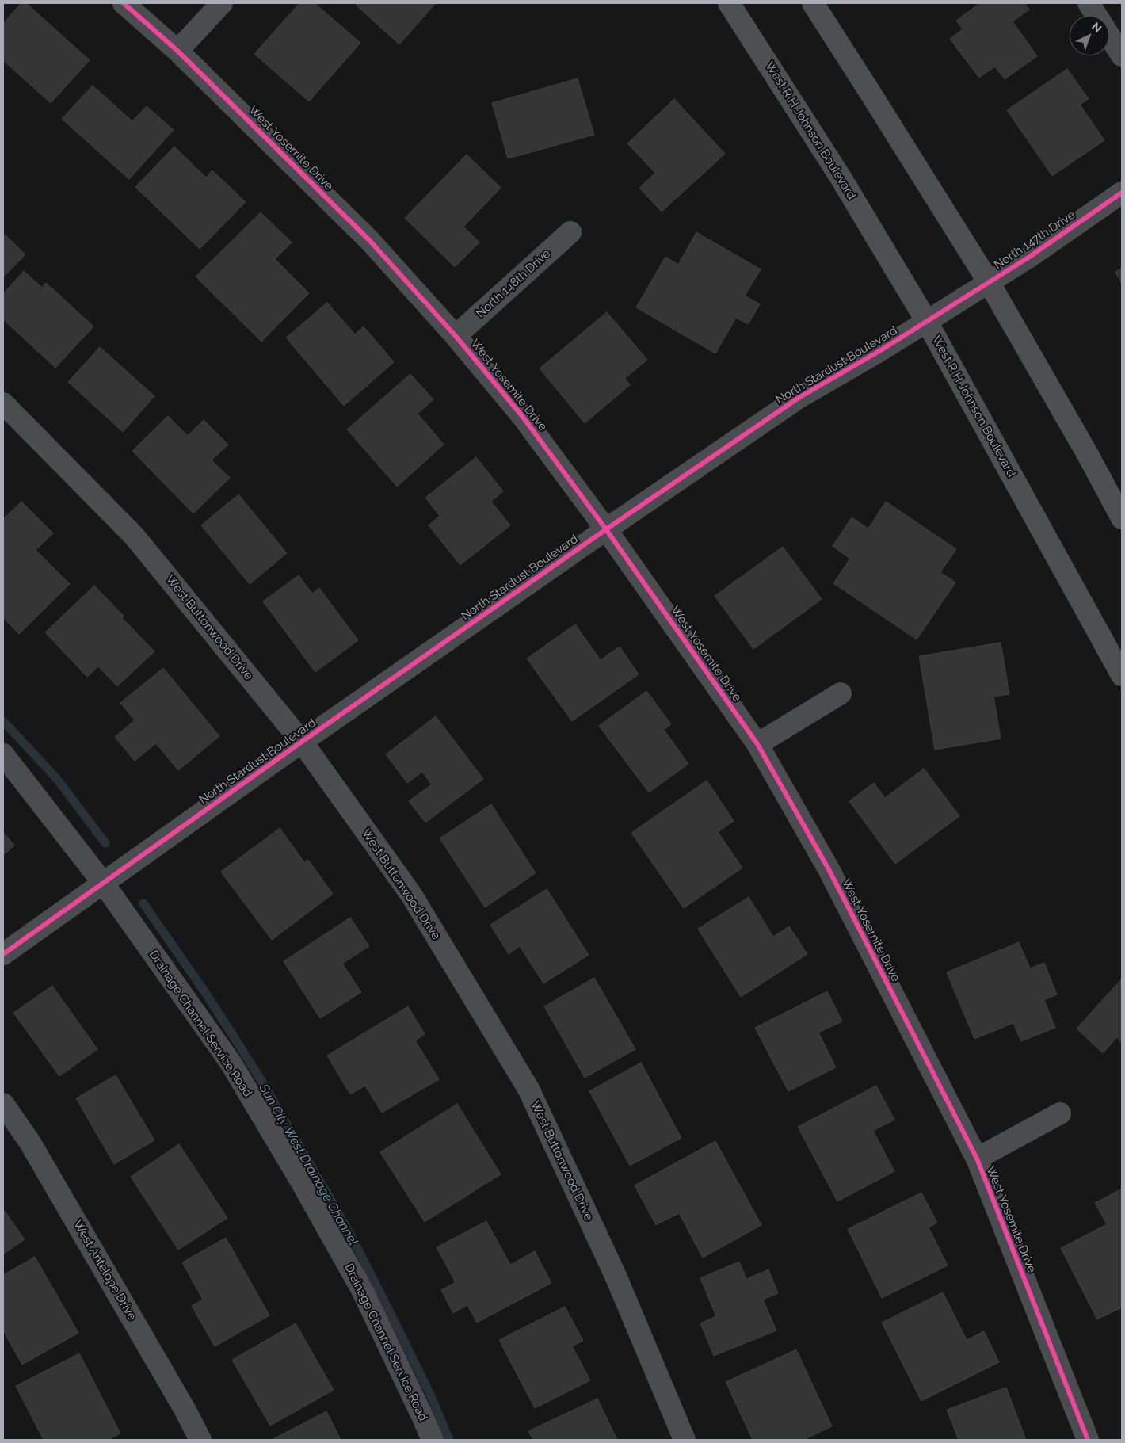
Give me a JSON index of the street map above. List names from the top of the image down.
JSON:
{
  "streets": {
    "main road": ["West R H Johnson Boulevard"],
    "street": [
      "West Yosemite Drive",
      "North 147th Drive",
      "North 148th Drive",
      "North Stardust Boulevard",
      "West Buttonwood Drive",
      "Drainage Channel Service Road",
      "West Antelope Drive"
    ]
  },
  "crossings": [
    ["West R H Johnson Boulevard", "North Stardust Boulevard"],
    ["West Yosemite Drive", "North 148th Drive"],
    ["West Yosemite Drive", "North Stardust Boulevard"],
    ["North 147th Drive", "North Stardust Boulevard"],
    ["North Stardust Boulevard", "West Buttonwood Drive"],
    ["North Stardust Boulevard", "Drainage Channel Service Road"]
  ],
  "water": ["Sun City West Drainage Channel"],
  "north": "top right"
}
